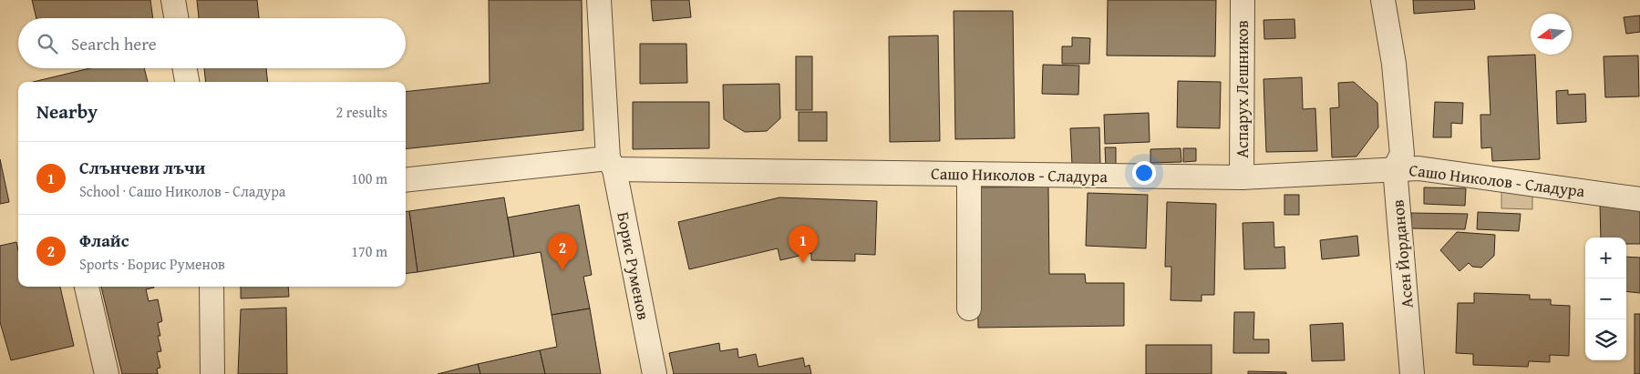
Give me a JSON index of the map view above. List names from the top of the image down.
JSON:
{
  "streets": {
    "street": [
      "Аспарух Лешников",
      "Сашо Николов - Сладура",
      "Асен Йорданов",
      "Борис Руменов"
    ]
  },
  "crossings": [
    ["Аспарух Лешников", "Сашо Николов - Сладура"],
    ["Сашо Николов - Сладура", "Асен Йорданов"],
    ["Сашо Николов - Сладура", "Борис Руменов"]
  ],
  "north": "left",
  "page": {
    "search": "Search here",
    "heading": ["Nearby", "2 results"],
    "list": [
      {
        "mark": "1",
        "name": "Слънчеви лъчи",
        "note": "School · Сашо Николов - Сладура",
        "value": "100 m"
      },
      {
        "mark": "2",
        "name": "Флайс",
        "note": "Sports · Борис Руменов",
        "value": "170 m"
      }
    ],
    "pins": ["1", "2"],
    "map_buttons": ["+", "−"]
  }
}
